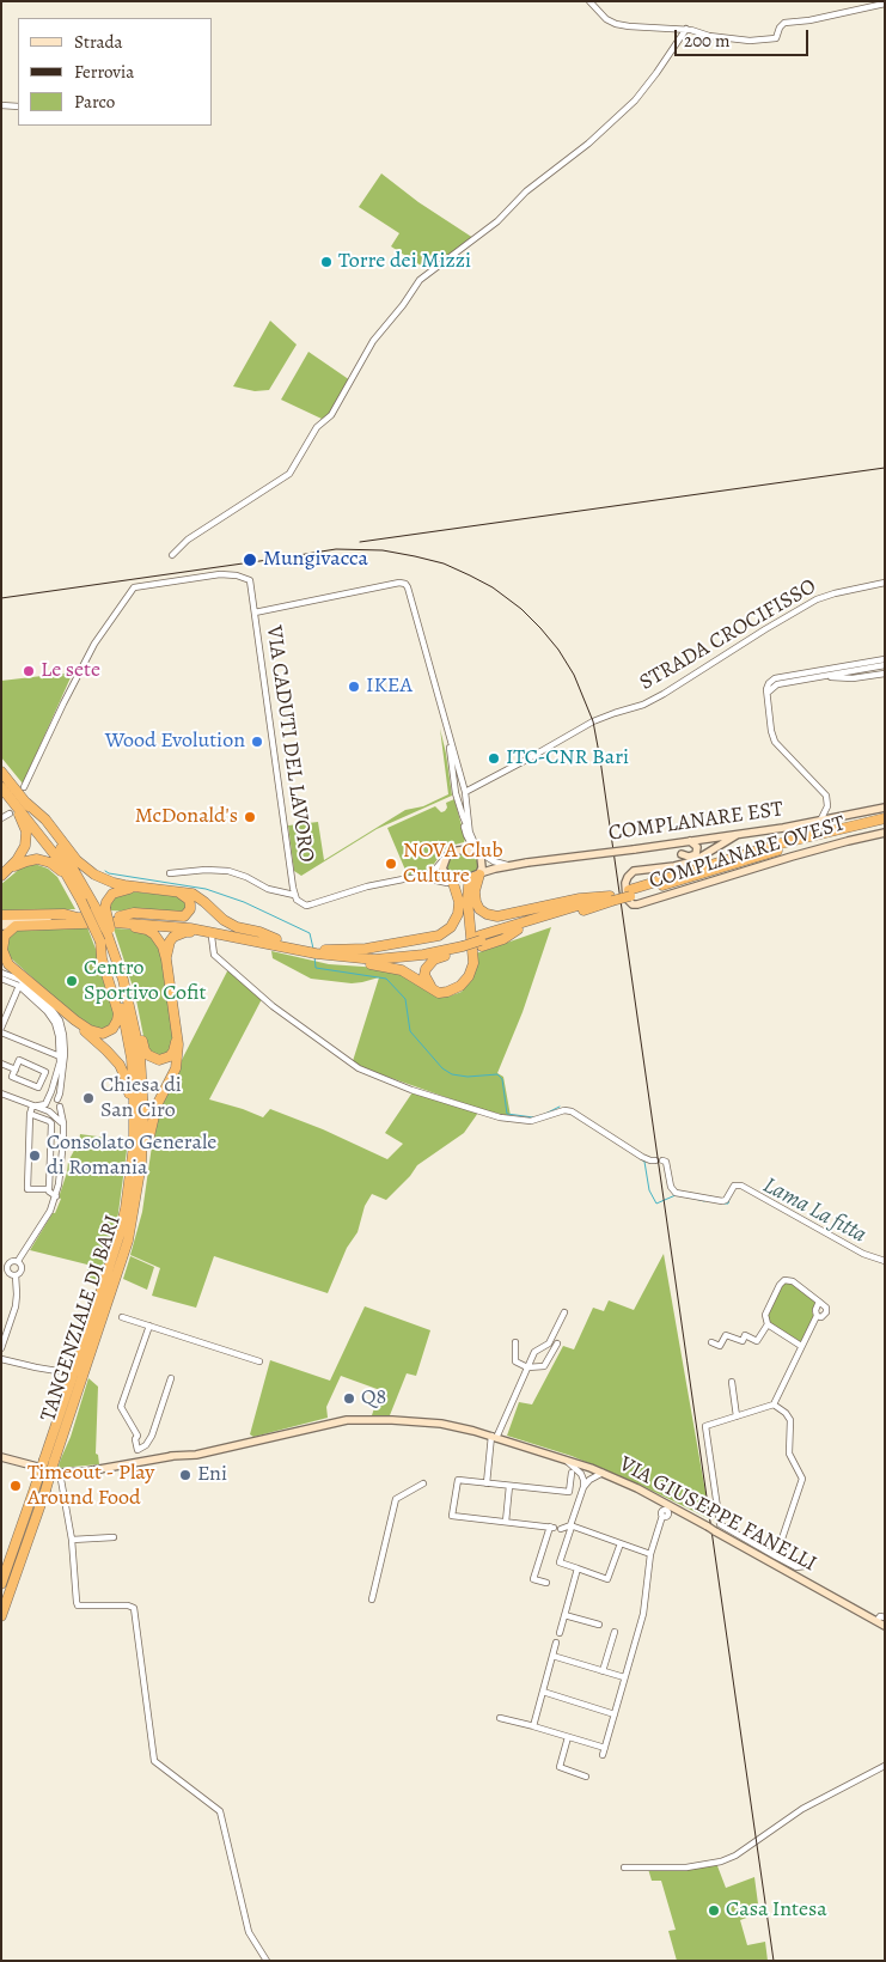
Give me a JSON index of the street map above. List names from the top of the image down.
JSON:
{
  "streets": {
    "highway": ["TANGENZIALE DI BARI"],
    "main road": ["COMPLANARE EST", "COMPLANARE OVEST", "VIA GIUSEPPE FANELLI"],
    "street": ["STRADA CROCIFISSO", "VIA CADUTI DEL LAVORO"]
  },
  "crossings": [
    ["COMPLANARE EST", "COMPLANARE OVEST"]
  ],
  "water": ["Lama La fitta"],
  "places": [
    "Torre dei Mizzi",
    "Mungivacca",
    "Le sete",
    "IKEA",
    "Wood Evolution",
    "ITC-CNR Bari",
    "McDonald's",
    "NOVA Club Culture",
    "Centro Sportivo Cofit",
    "Chiesa di San Ciro",
    "Consolato Generale di Romania",
    "Q8",
    "Eni",
    "Timeout - Play Around Food",
    "Casa Intesa"
  ],
  "legend": ["Strada", "Ferrovia", "Parco"],
  "scale_bar": "200 m"
}
